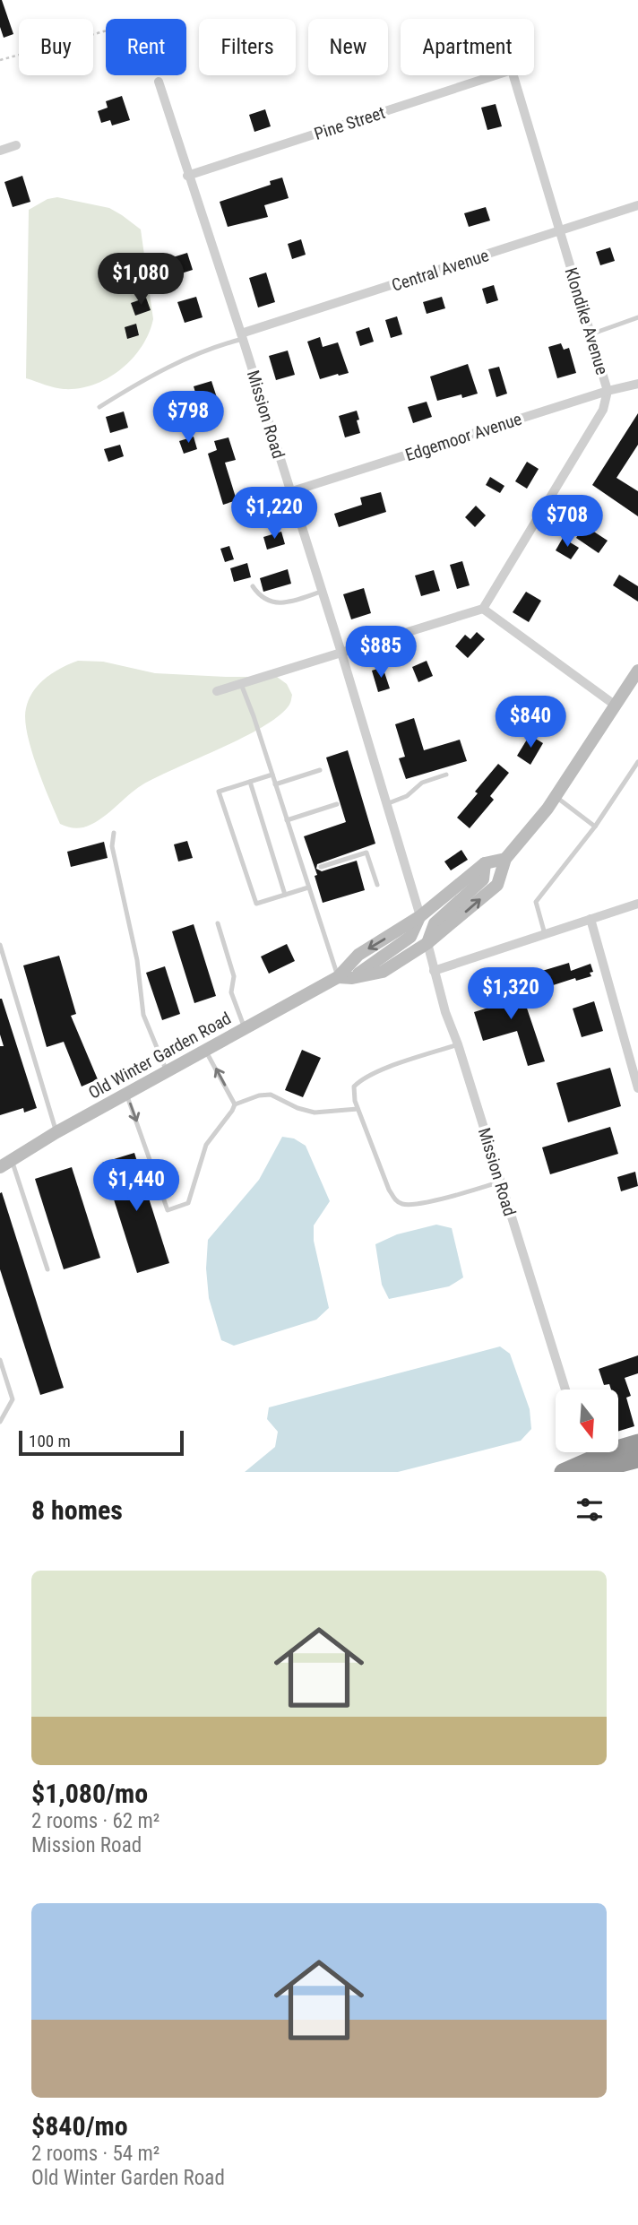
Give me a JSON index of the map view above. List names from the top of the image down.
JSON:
{
  "streets": {
    "main road": ["Old Winter Garden Road"],
    "street": [
      "Pine Street",
      "Central Avenue",
      "Klondike Avenue",
      "Mission Road",
      "Edgemoor Avenue"
    ]
  },
  "crossings": [
    ["Pine Street", "Mission Road"],
    ["Central Avenue", "Klondike Avenue"],
    ["Central Avenue", "Mission Road"],
    ["Klondike Avenue", "Edgemoor Avenue"],
    ["Mission Road", "Edgemoor Avenue"],
    ["Mission Road", "Old Winter Garden Road"]
  ],
  "scale_bar": "100 m",
  "north": "bottom",
  "page": {
    "chip": [
      "Buy",
      "Rent",
      "Filters",
      "New",
      "Apartment"
    ],
    "price": [
      "$1,080",
      "$798",
      "$1,220",
      "$708",
      "$885",
      "$840",
      "$1,320",
      "$1,440"
    ],
    "scale": "100 m",
    "heading": "8 homes",
    "list": [
      {
        "name": "$1,080/mo",
        "note": "2 rooms · 62 m² · Mission Road"
      },
      {
        "name": "$840/mo",
        "note": "2 rooms · 54 m² · Old Winter Garden Road"
      }
    ]
  }
}
